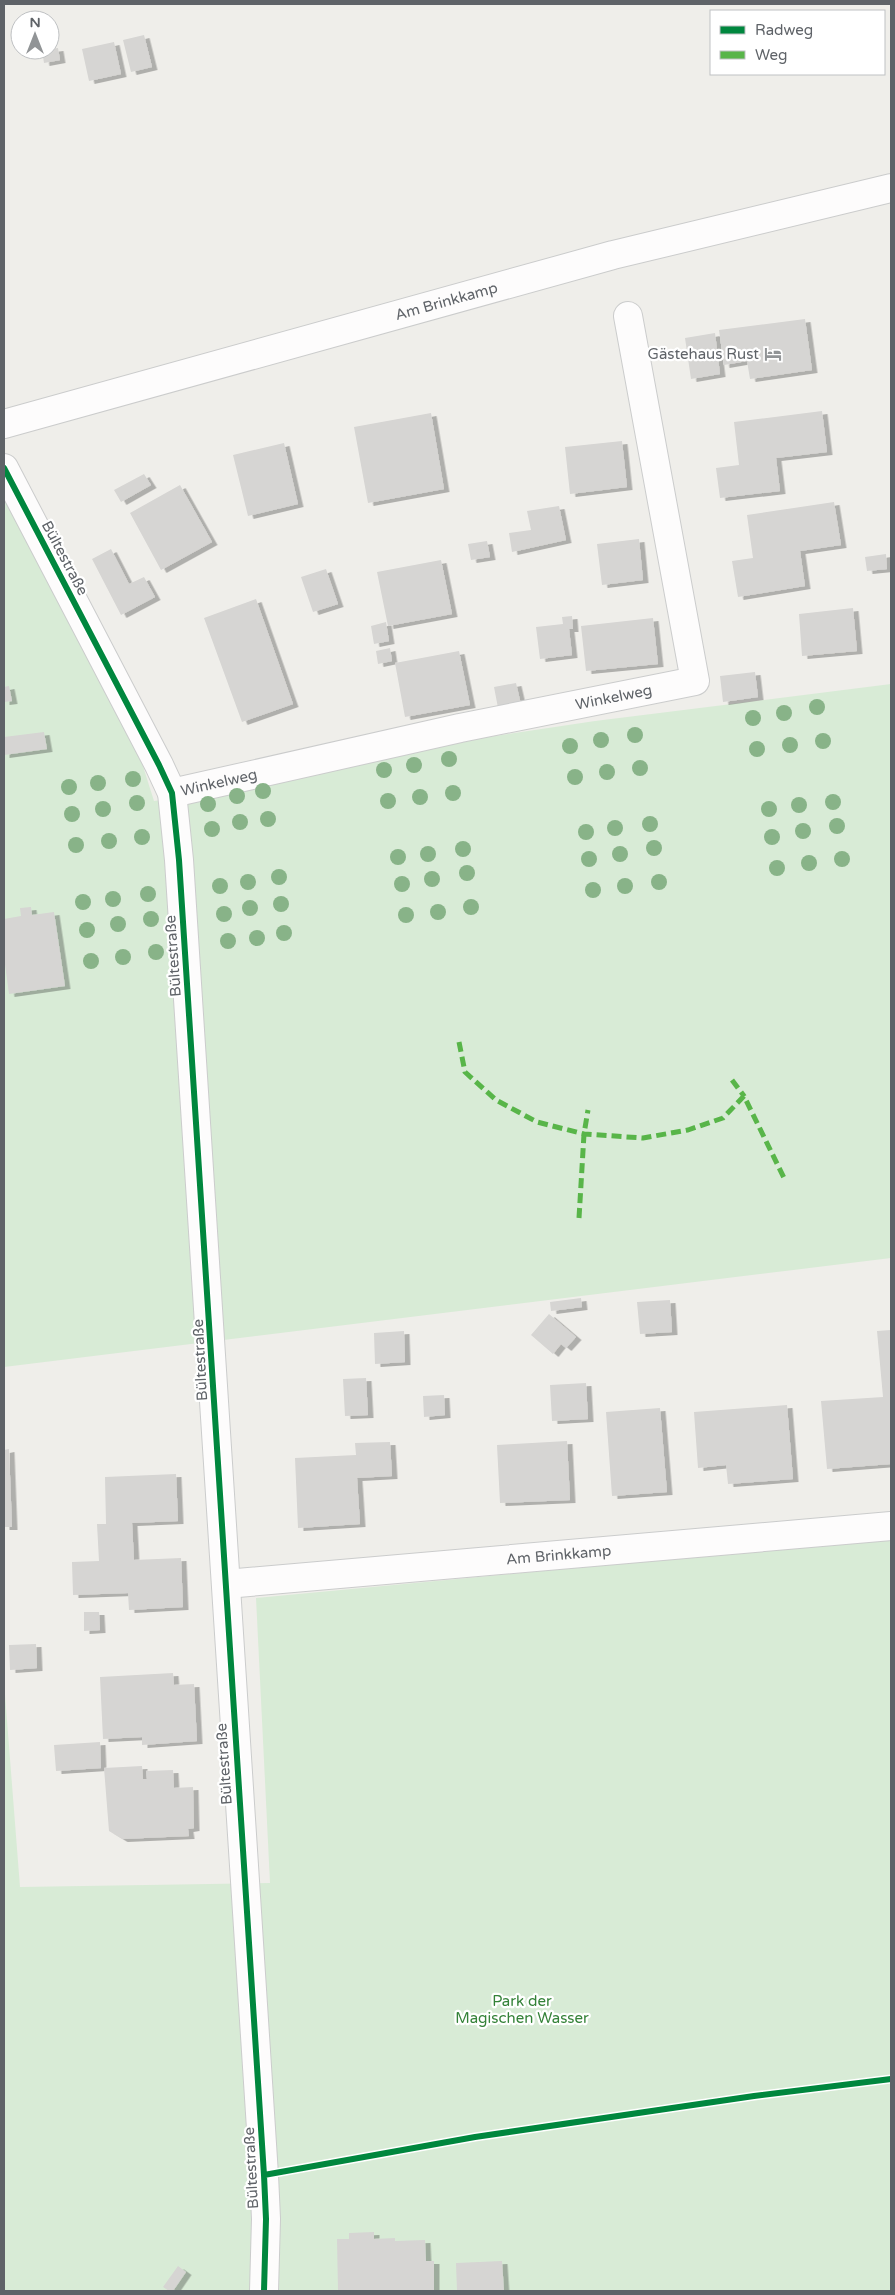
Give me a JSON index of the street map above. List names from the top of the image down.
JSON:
{
  "streets": {
    "street": ["Am Brinkkamp", "Bültestraße", "Winkelweg"]
  },
  "crossings": [
    ["Am Brinkkamp", "Bültestraße"],
    ["Bültestraße", "Winkelweg"]
  ],
  "parks": ["Park der Magischen Wasser"],
  "places": {
    "hotel": ["Gästehaus Rust"]
  },
  "legend": ["Radweg", "Weg"],
  "north": "top"
}
